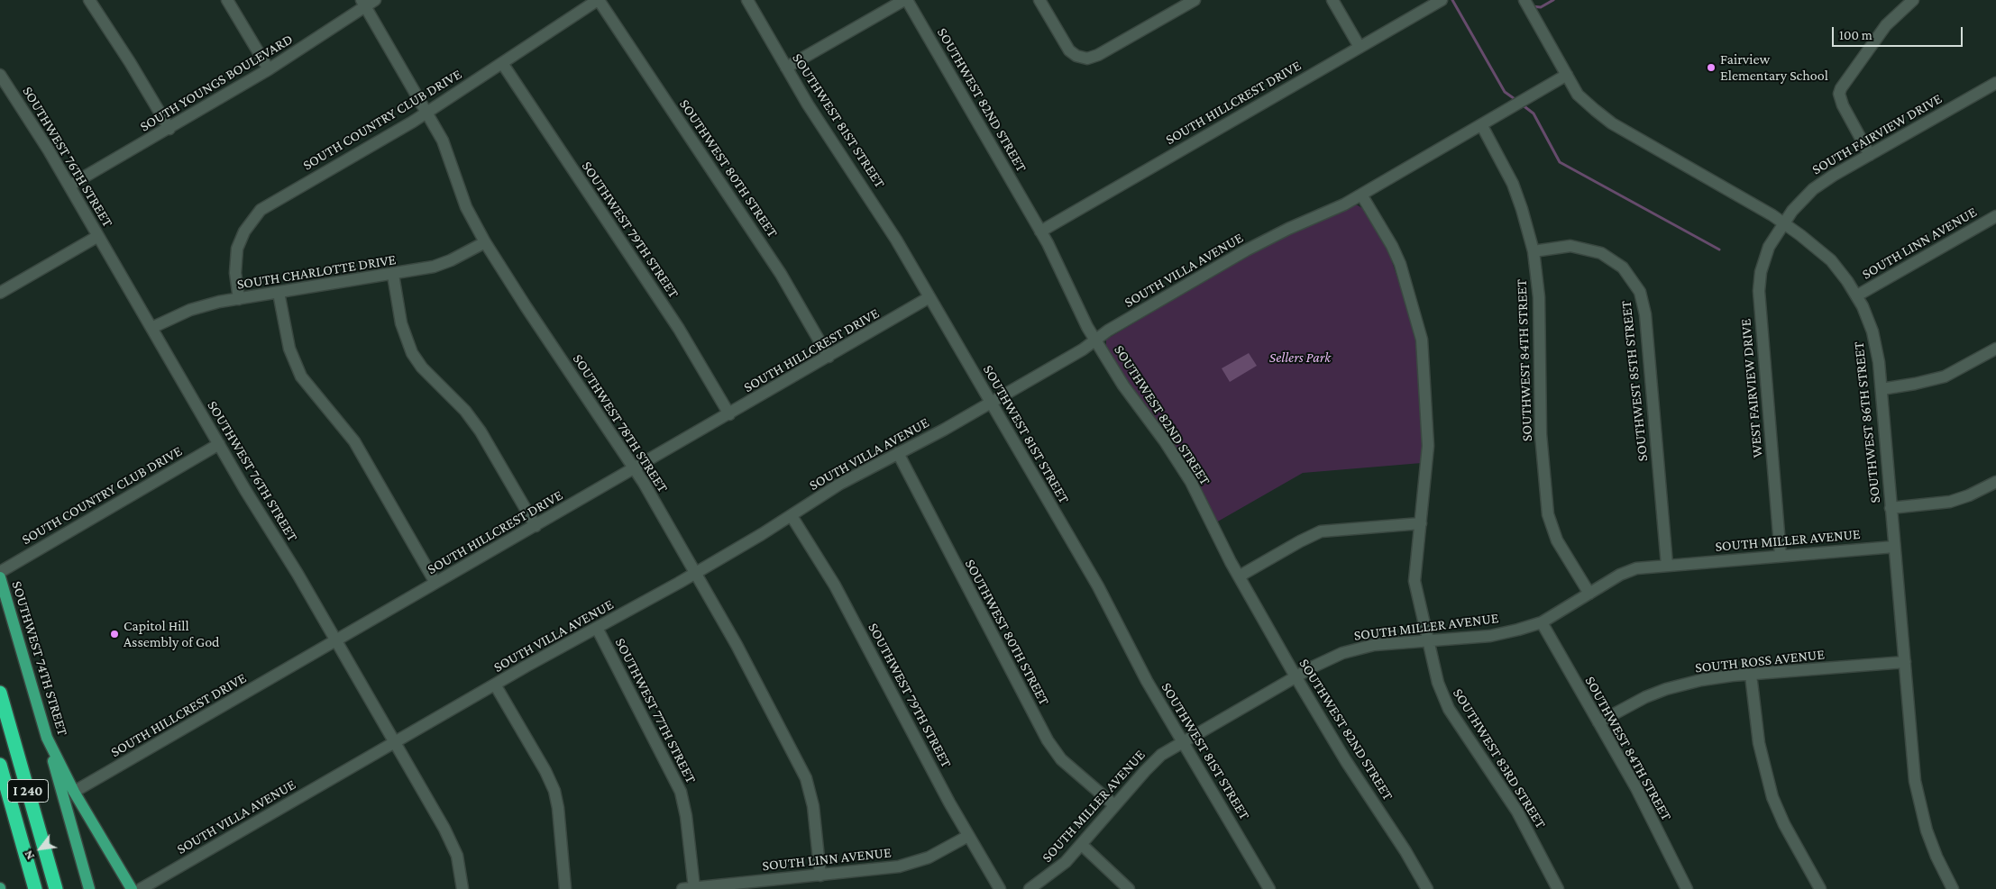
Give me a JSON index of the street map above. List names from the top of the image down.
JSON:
{
  "streets": {
    "highway": ["I 240"],
    "main road": ["SOUTHWEST 74TH STREET"],
    "street": [
      "SOUTH YOUNGS BOULEVARD",
      "SOUTHWEST 82ND STREET",
      "SOUTH HILLCREST DRIVE",
      "SOUTH COUNTRY CLUB DRIVE",
      "SOUTHWEST 81ST STREET",
      "SOUTH FAIRVIEW DRIVE",
      "SOUTHWEST 76TH STREET",
      "SOUTHWEST 80TH STREET",
      "SOUTHWEST 79TH STREET",
      "SOUTH LINN AVENUE",
      "SOUTH VILLA AVENUE",
      "SOUTH CHARLOTTE DRIVE",
      "SOUTHWEST 84TH STREET",
      "SOUTHWEST 85TH STREET",
      "WEST FAIRVIEW DRIVE",
      "SOUTHWEST 86TH STREET",
      "SOUTHWEST 78TH STREET",
      "SOUTH MILLER AVENUE",
      "SOUTH ROSS AVENUE",
      "SOUTHWEST 77TH STREET",
      "SOUTHWEST 83RD STREET"
    ]
  },
  "crossings": [
    ["SOUTH YOUNGS BOULEVARD", "SOUTHWEST 76TH STREET"],
    ["SOUTH YOUNGS BOULEVARD", "SOUTHWEST 78TH STREET"],
    ["SOUTHWEST 82ND STREET", "SOUTH HILLCREST DRIVE"],
    ["SOUTHWEST 82ND STREET", "SOUTH VILLA AVENUE"],
    ["SOUTHWEST 82ND STREET", "SOUTH MILLER AVENUE"],
    ["SOUTH HILLCREST DRIVE", "SOUTHWEST 81ST STREET"],
    ["SOUTH HILLCREST DRIVE", "SOUTHWEST 76TH STREET"],
    ["SOUTH HILLCREST DRIVE", "SOUTHWEST 80TH STREET"],
    ["SOUTH HILLCREST DRIVE", "SOUTHWEST 79TH STREET"],
    ["SOUTH HILLCREST DRIVE", "SOUTHWEST 78TH STREET"],
    ["SOUTH HILLCREST DRIVE", "SOUTHWEST 74TH STREET"],
    ["SOUTH COUNTRY CLUB DRIVE", "SOUTHWEST 76TH STREET"],
    ["SOUTH COUNTRY CLUB DRIVE", "SOUTHWEST 80TH STREET"],
    ["SOUTH COUNTRY CLUB DRIVE", "SOUTHWEST 79TH STREET"],
    ["SOUTH COUNTRY CLUB DRIVE", "SOUTH CHARLOTTE DRIVE"],
    ["SOUTH COUNTRY CLUB DRIVE", "SOUTHWEST 78TH STREET"],
    ["SOUTHWEST 81ST STREET", "SOUTH VILLA AVENUE"],
    ["SOUTHWEST 81ST STREET", "SOUTH MILLER AVENUE"],
    ["SOUTH FAIRVIEW DRIVE", "WEST FAIRVIEW DRIVE"],
    ["SOUTH FAIRVIEW DRIVE", "SOUTHWEST 86TH STREET"],
    ["SOUTHWEST 76TH STREET", "SOUTH VILLA AVENUE"],
    ["SOUTHWEST 76TH STREET", "SOUTH CHARLOTTE DRIVE"],
    ["SOUTHWEST 80TH STREET", "SOUTH VILLA AVENUE"],
    ["SOUTHWEST 80TH STREET", "SOUTH MILLER AVENUE"],
    ["SOUTHWEST 79TH STREET", "SOUTH LINN AVENUE"],
    ["SOUTHWEST 79TH STREET", "SOUTH VILLA AVENUE"],
    ["SOUTH LINN AVENUE", "SOUTHWEST 86TH STREET"],
    ["SOUTH LINN AVENUE", "SOUTHWEST 78TH STREET"],
    ["SOUTH LINN AVENUE", "SOUTHWEST 77TH STREET"],
    ["SOUTH VILLA AVENUE", "SOUTHWEST 84TH STREET"],
    ["SOUTH VILLA AVENUE", "SOUTHWEST 86TH STREET"],
    ["SOUTH VILLA AVENUE", "SOUTHWEST 78TH STREET"],
    ["SOUTH VILLA AVENUE", "SOUTHWEST 77TH STREET"],
    ["SOUTH VILLA AVENUE", "SOUTHWEST 83RD STREET"],
    ["SOUTH CHARLOTTE DRIVE", "SOUTHWEST 78TH STREET"],
    ["SOUTHWEST 84TH STREET", "SOUTHWEST 85TH STREET"],
    ["SOUTHWEST 84TH STREET", "SOUTH MILLER AVENUE"],
    ["SOUTHWEST 84TH STREET", "SOUTH ROSS AVENUE"],
    ["SOUTHWEST 85TH STREET", "SOUTH MILLER AVENUE"],
    ["WEST FAIRVIEW DRIVE", "SOUTHWEST 86TH STREET"],
    ["WEST FAIRVIEW DRIVE", "SOUTH MILLER AVENUE"],
    ["SOUTHWEST 86TH STREET", "SOUTH MILLER AVENUE"],
    ["SOUTHWEST 86TH STREET", "SOUTH ROSS AVENUE"],
    ["SOUTH MILLER AVENUE", "SOUTHWEST 83RD STREET"]
  ],
  "parks": ["Sellers Park"],
  "places": ["Fairview Elementary School", "Capitol Hill Assembly of God"],
  "scale_bar": "100 m",
  "north": "bottom left"
}
